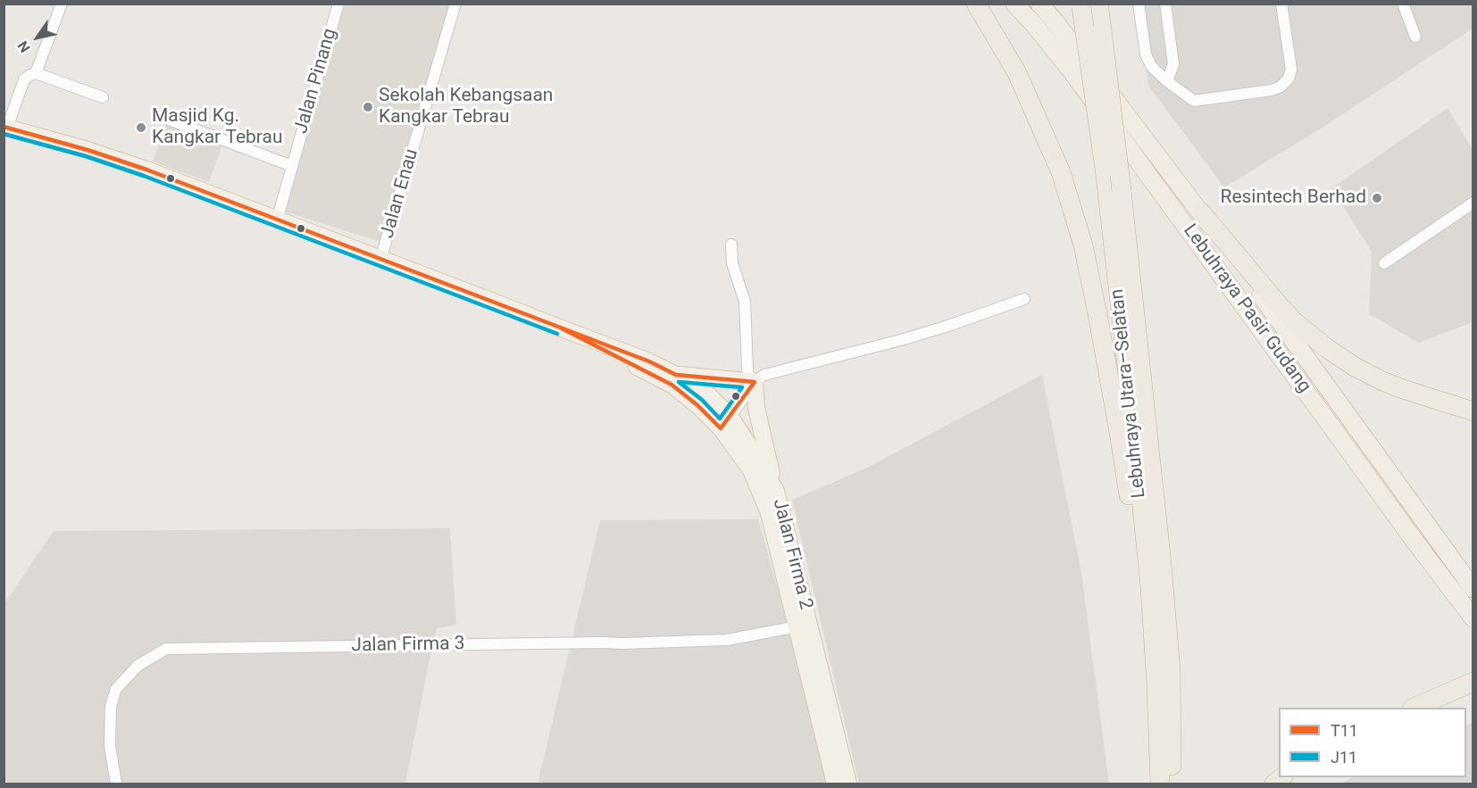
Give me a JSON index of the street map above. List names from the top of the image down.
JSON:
{
  "streets": {
    "highway": ["Lebuhraya Pasir Gudang", "Lebuhraya Utara–Selatan"],
    "main road": ["Jalan Firma 2"],
    "street": ["Jalan Pinang", "Jalan Enau", "Jalan Firma 3"]
  },
  "crossings": [
    ["Jalan Firma 2", "Jalan Firma 3"]
  ],
  "places": ["Sekolah Kebangsaan Kangkar Tebrau", "Masjid Kg. Kangkar Tebrau", "Resintech Berhad"],
  "lines": ["transit line T11", "transit line J11"],
  "legend": ["T11", "J11"],
  "north": "bottom left"
}
